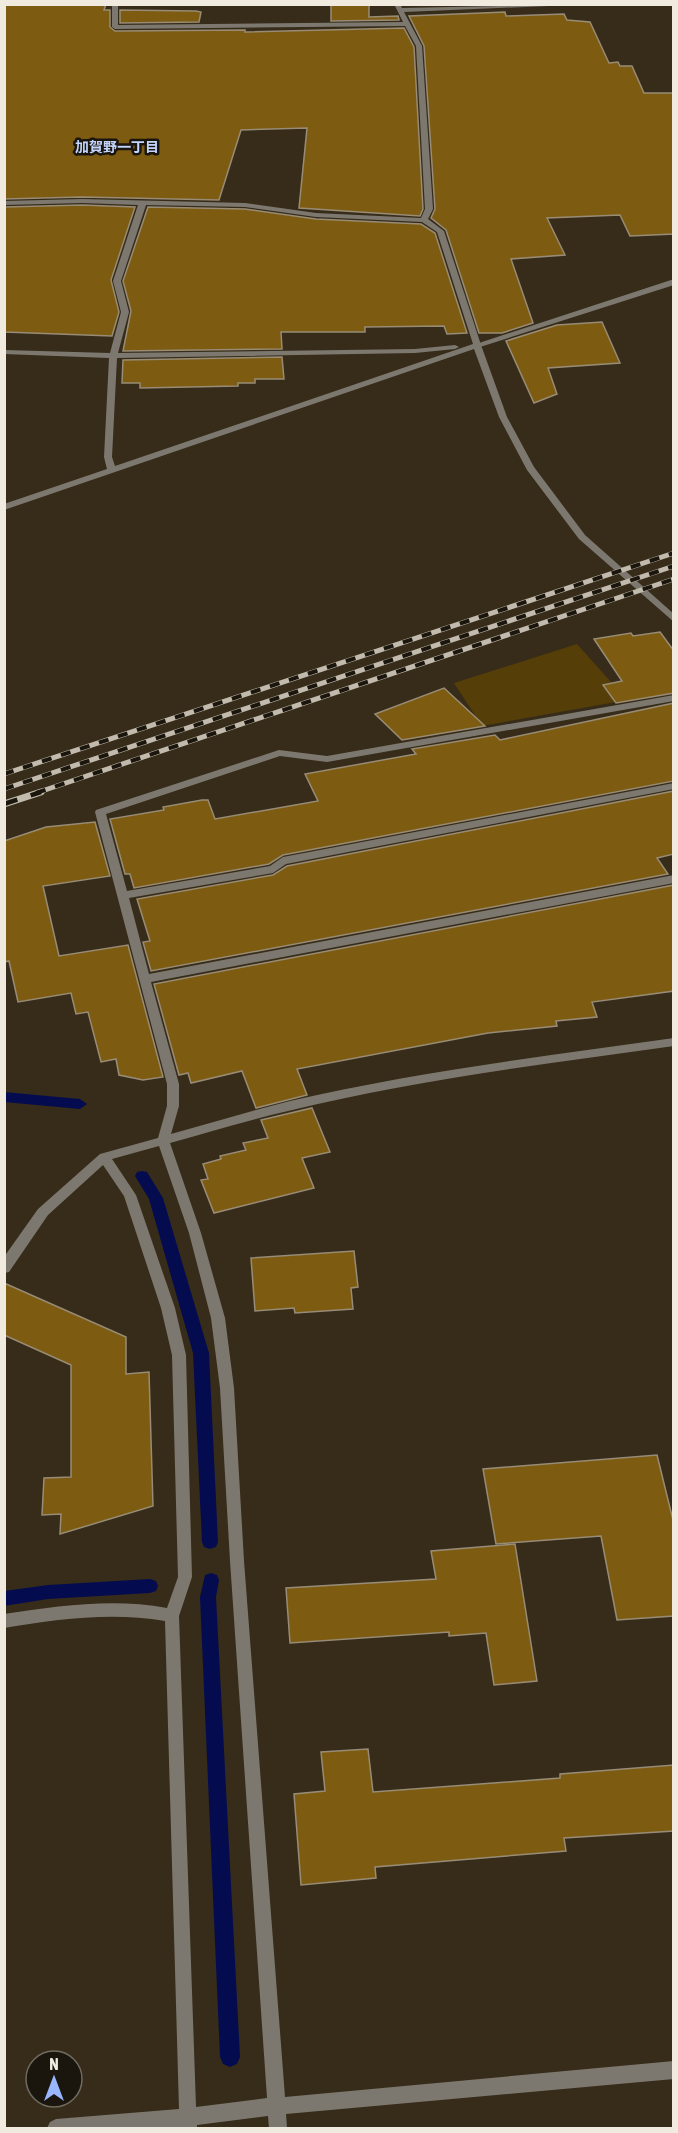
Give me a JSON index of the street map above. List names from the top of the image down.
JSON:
{
  "districts": ["加賀野一丁目"],
  "north": "top"
}
